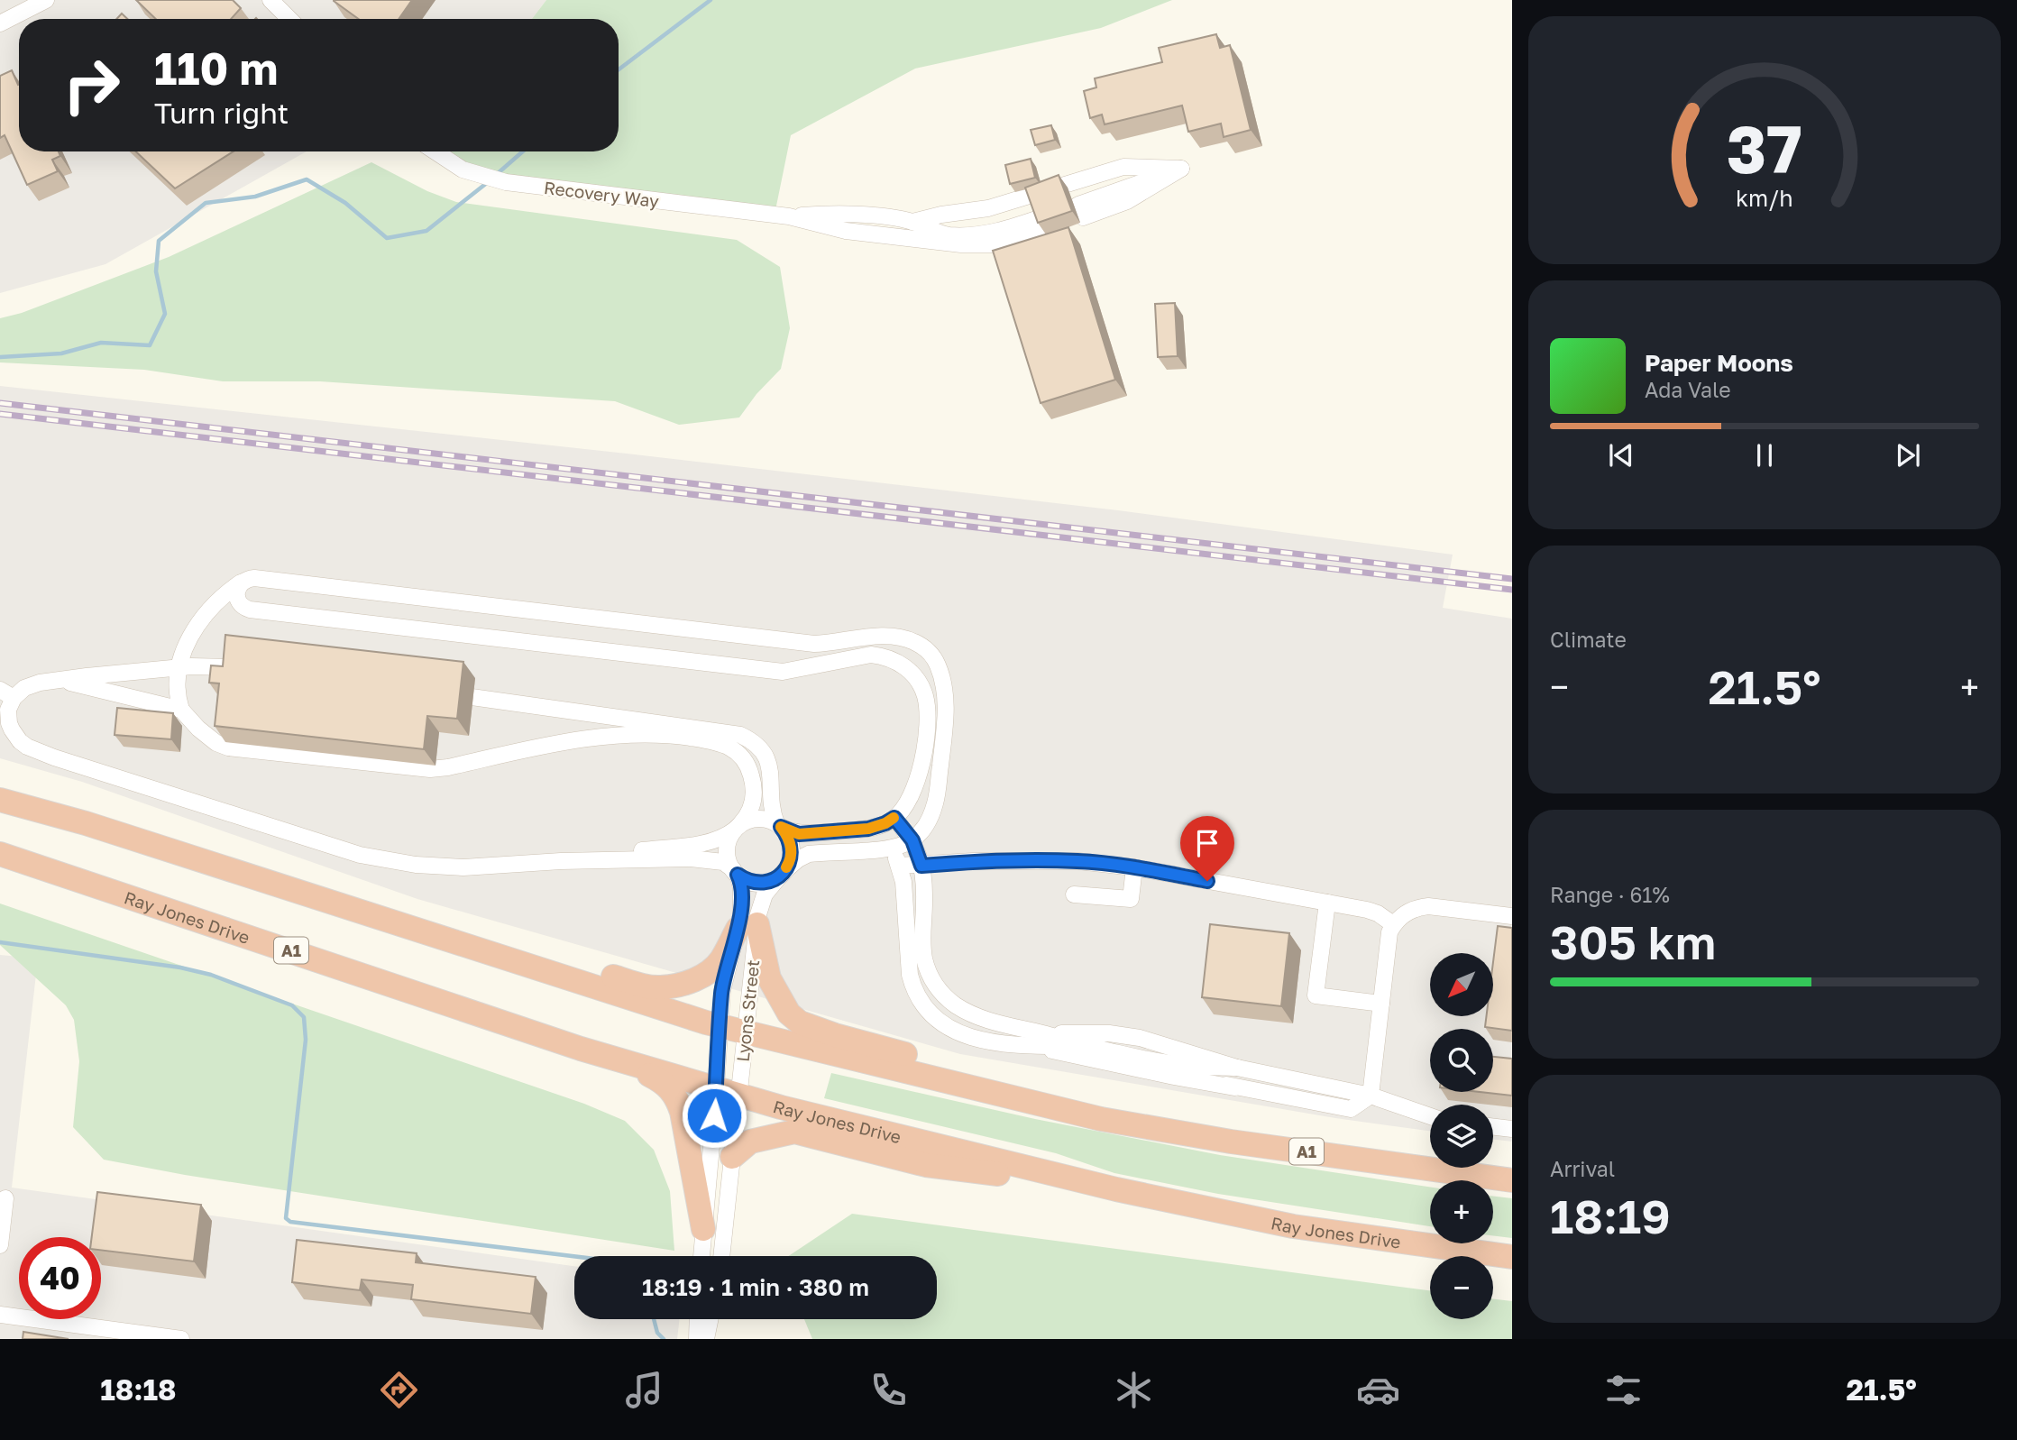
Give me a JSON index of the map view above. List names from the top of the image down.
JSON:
{
  "streets": {
    "highway": ["Ray Jones Drive", "A1"],
    "street": ["Recovery Way", "Lyons Street"]
  },
  "crossings": [
    ["Ray Jones Drive", "Lyons Street"],
    ["A1", "Lyons Street"]
  ],
  "north": "bottom left",
  "page": {
    "turn": ["110 m", "Turn right"],
    "song": ["Paper Moons", "Ada Vale"],
    "tile": [
      "Climate",
      ["Range · 61%", "305 km"],
      ["Arrival", "18:19"]
    ],
    "heat": ["−", "21.5°", "+"],
    "map_buttons": ["+", "−"],
    "limit": "40",
    "trip": "18:19 · 1 min · 380 m",
    "tabs": ["18:18", "21.5°"],
    "gauge": ["37", "km/h"]
  }
}
